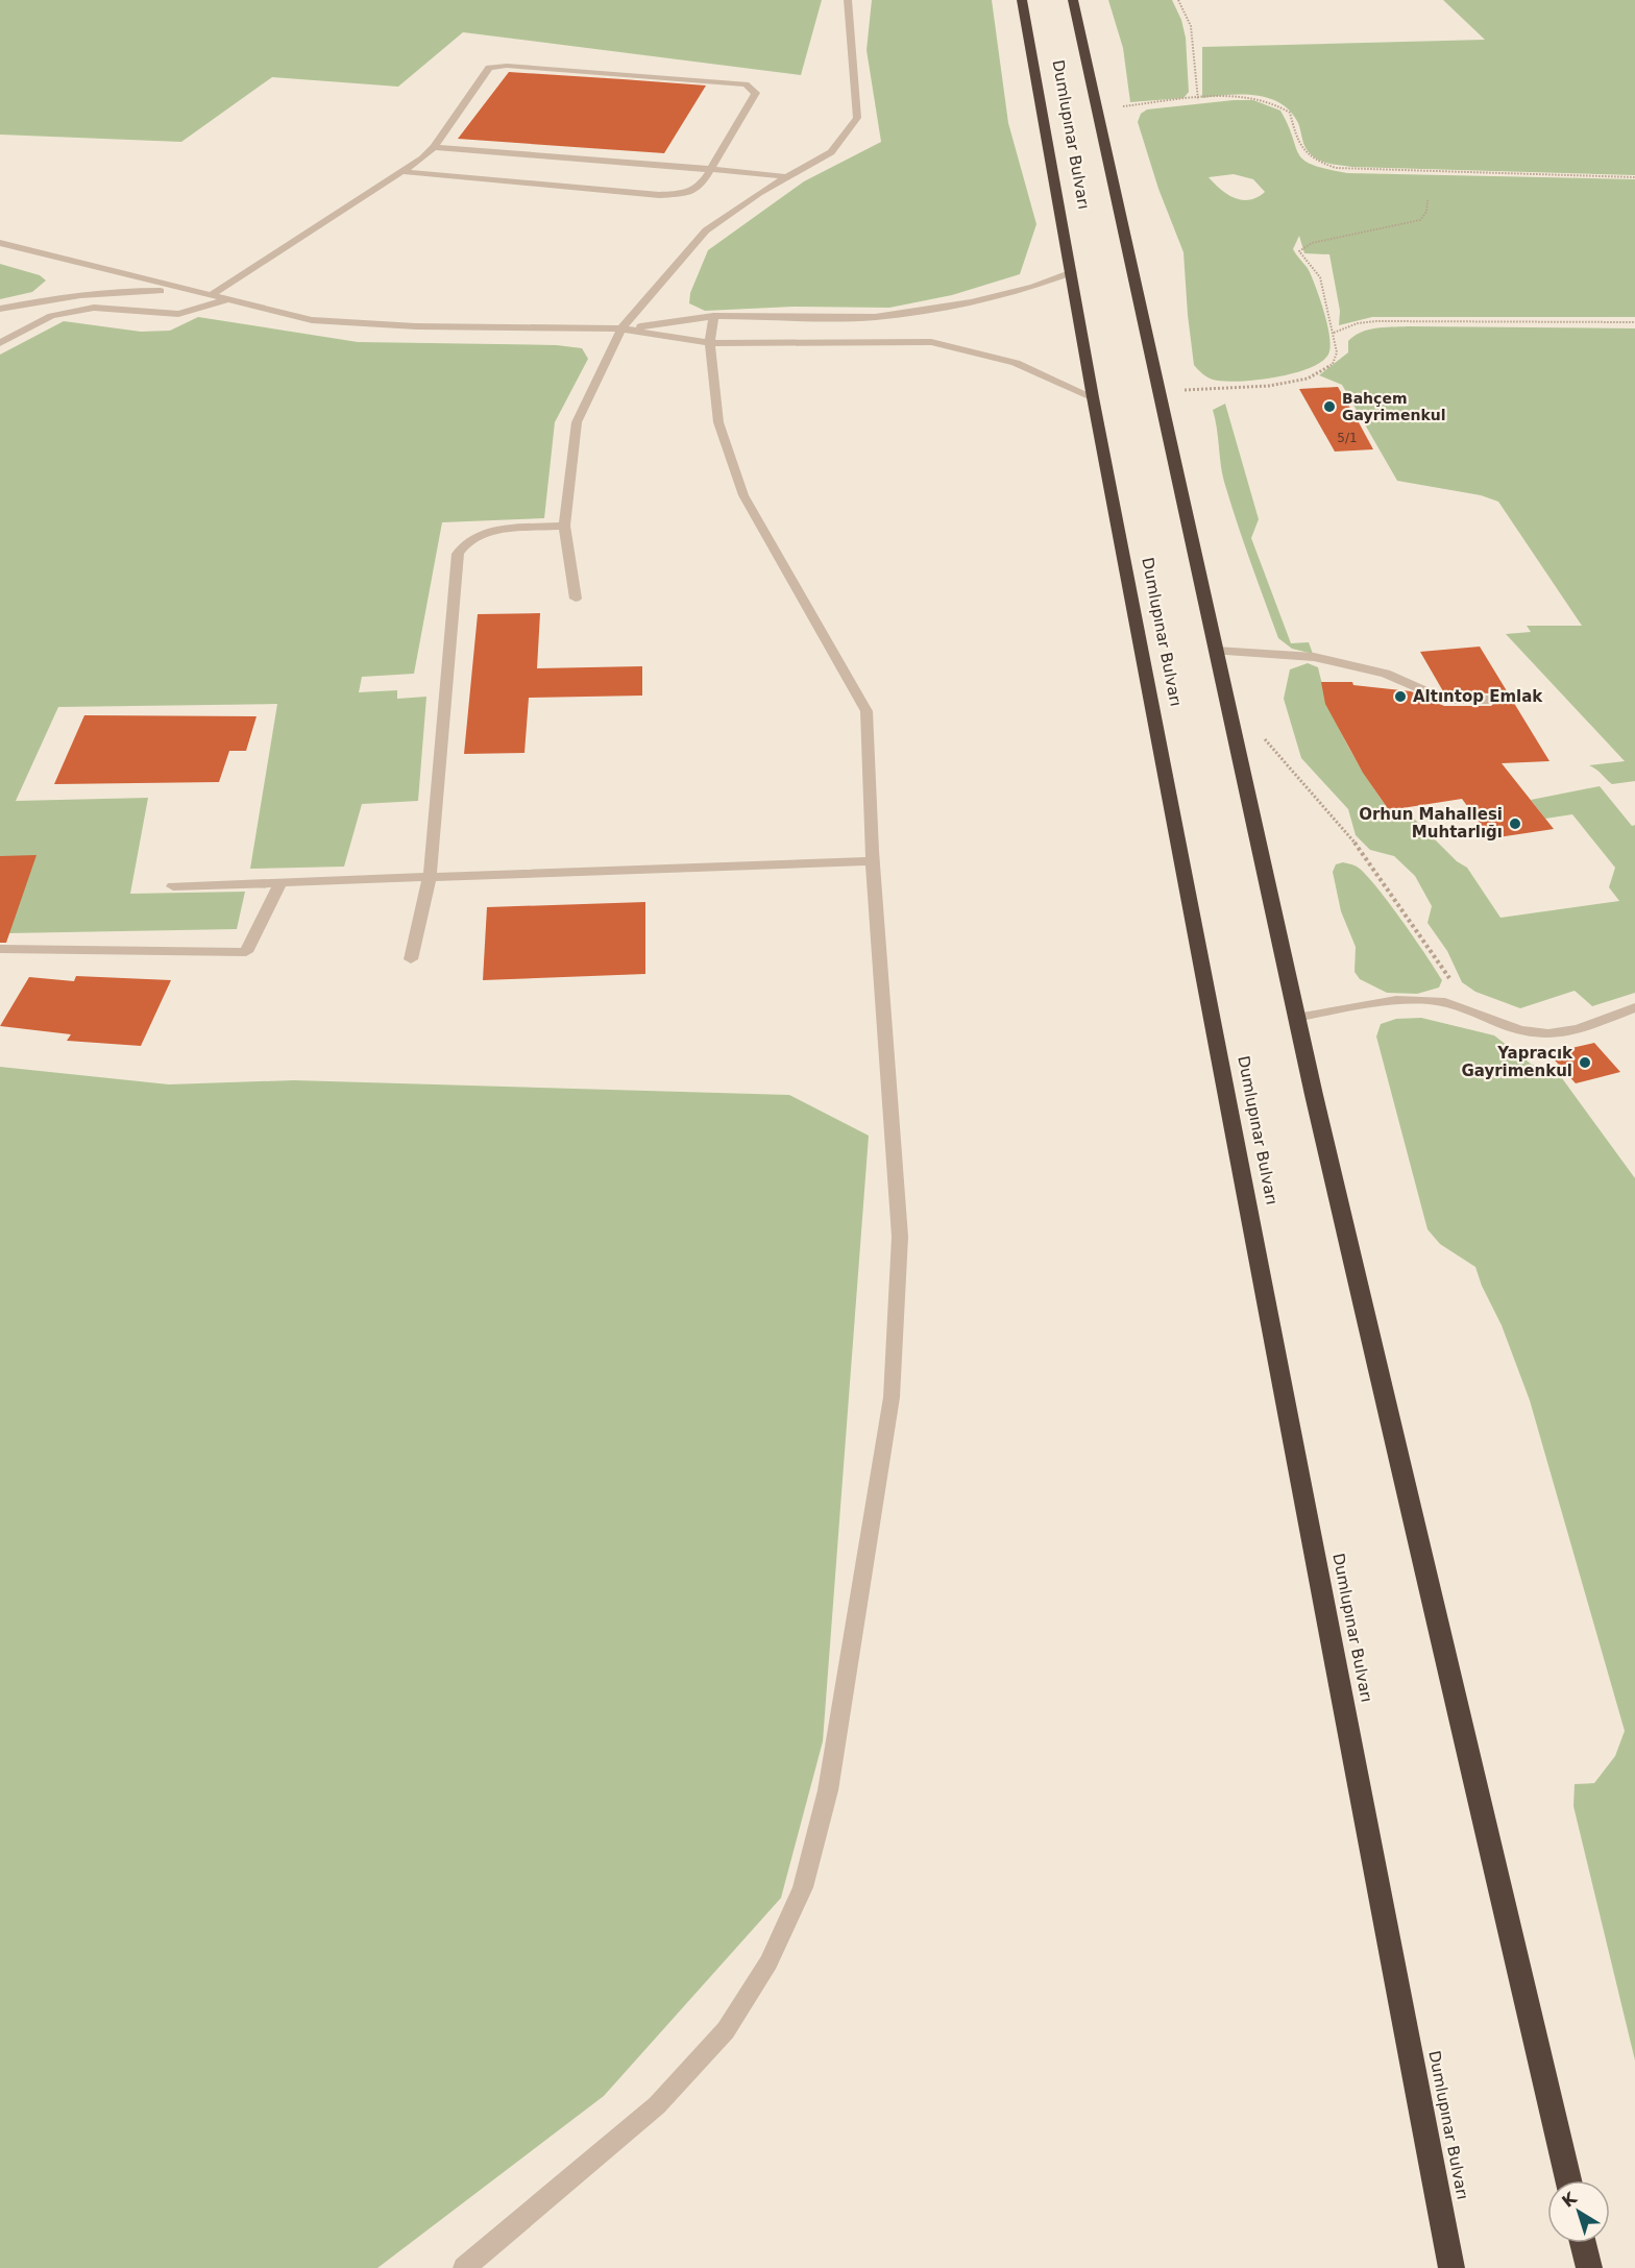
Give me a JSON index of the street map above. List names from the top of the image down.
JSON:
{
  "streets": {
    "highway": ["Dumlupınar Bulvarı"]
  },
  "places": [
    "Bahçem Gayrimenkul",
    "Altıntop Emlak",
    "Orhun Mahallesi Muhtarlığı",
    "Yapracık Gayrimenkul"
  ],
  "house_numbers": ["5/1"],
  "north": "top left"
}
